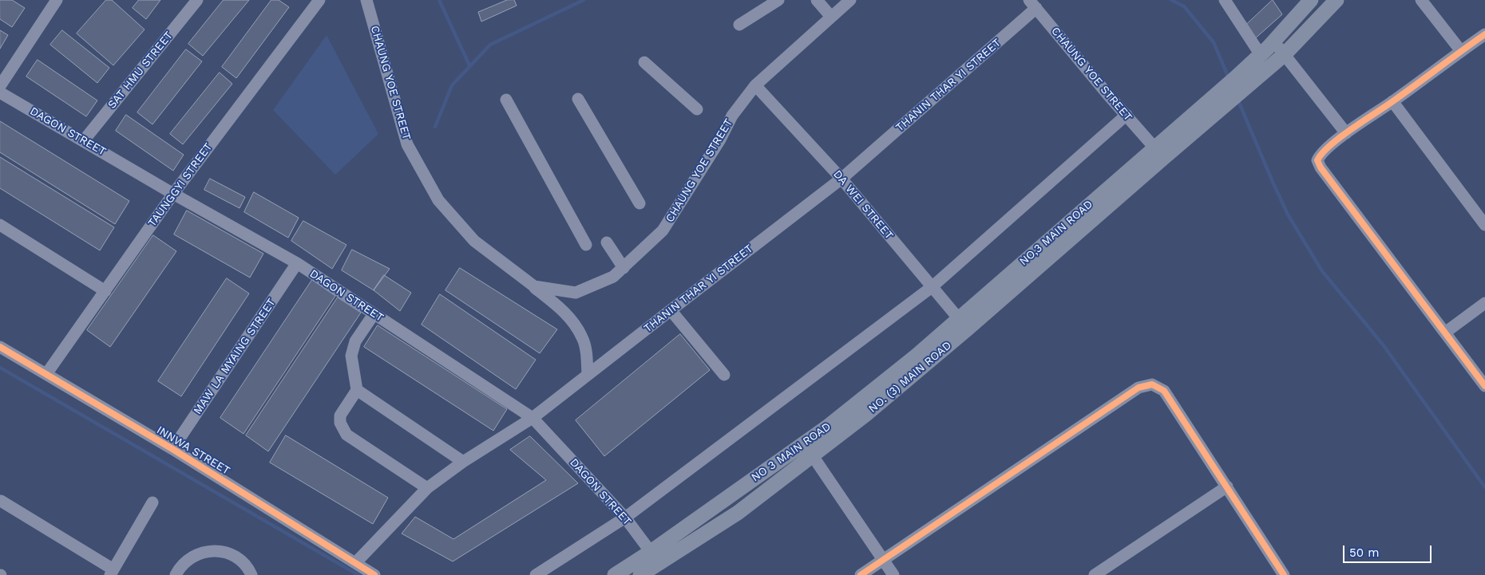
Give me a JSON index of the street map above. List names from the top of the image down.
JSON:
{
  "streets": {
    "main road": ["NO,3 MAIN ROAD", "NO. (3) MAIN ROAD", "NO 3 MAIN ROAD"],
    "street": [
      "SAT HMU STREET",
      "CHAUNG YOE STREET",
      "THANIN THAR YI STREET",
      "DAGON STREET",
      "TAUNGGYI STREET",
      "DA WEI STREET",
      "MAW LA MYAING STREET",
      "INNWA STREET"
    ]
  },
  "crossings": [
    ["SAT HMU STREET", "DAGON STREET"],
    ["CHAUNG YOE STREET", "THANIN THAR YI STREET"],
    ["CHAUNG YOE STREET", "DA WEI STREET"],
    ["CHAUNG YOE STREET", "NO,3 MAIN ROAD"],
    ["THANIN THAR YI STREET", "DAGON STREET"],
    ["THANIN THAR YI STREET", "DA WEI STREET"],
    ["THANIN THAR YI STREET", "INNWA STREET"],
    ["DAGON STREET", "TAUNGGYI STREET"],
    ["DAGON STREET", "MAW LA MYAING STREET"],
    ["DAGON STREET", "NO 3 MAIN ROAD"],
    ["TAUNGGYI STREET", "INNWA STREET"],
    ["DA WEI STREET", "NO,3 MAIN ROAD"],
    ["DA WEI STREET", "NO. (3) MAIN ROAD"],
    ["DA WEI STREET", "NO 3 MAIN ROAD"],
    ["NO,3 MAIN ROAD", "NO. (3) MAIN ROAD"],
    ["NO,3 MAIN ROAD", "NO 3 MAIN ROAD"],
    ["MAW LA MYAING STREET", "INNWA STREET"],
    ["NO. (3) MAIN ROAD", "NO 3 MAIN ROAD"]
  ],
  "scale_bar": "50 m"
}
